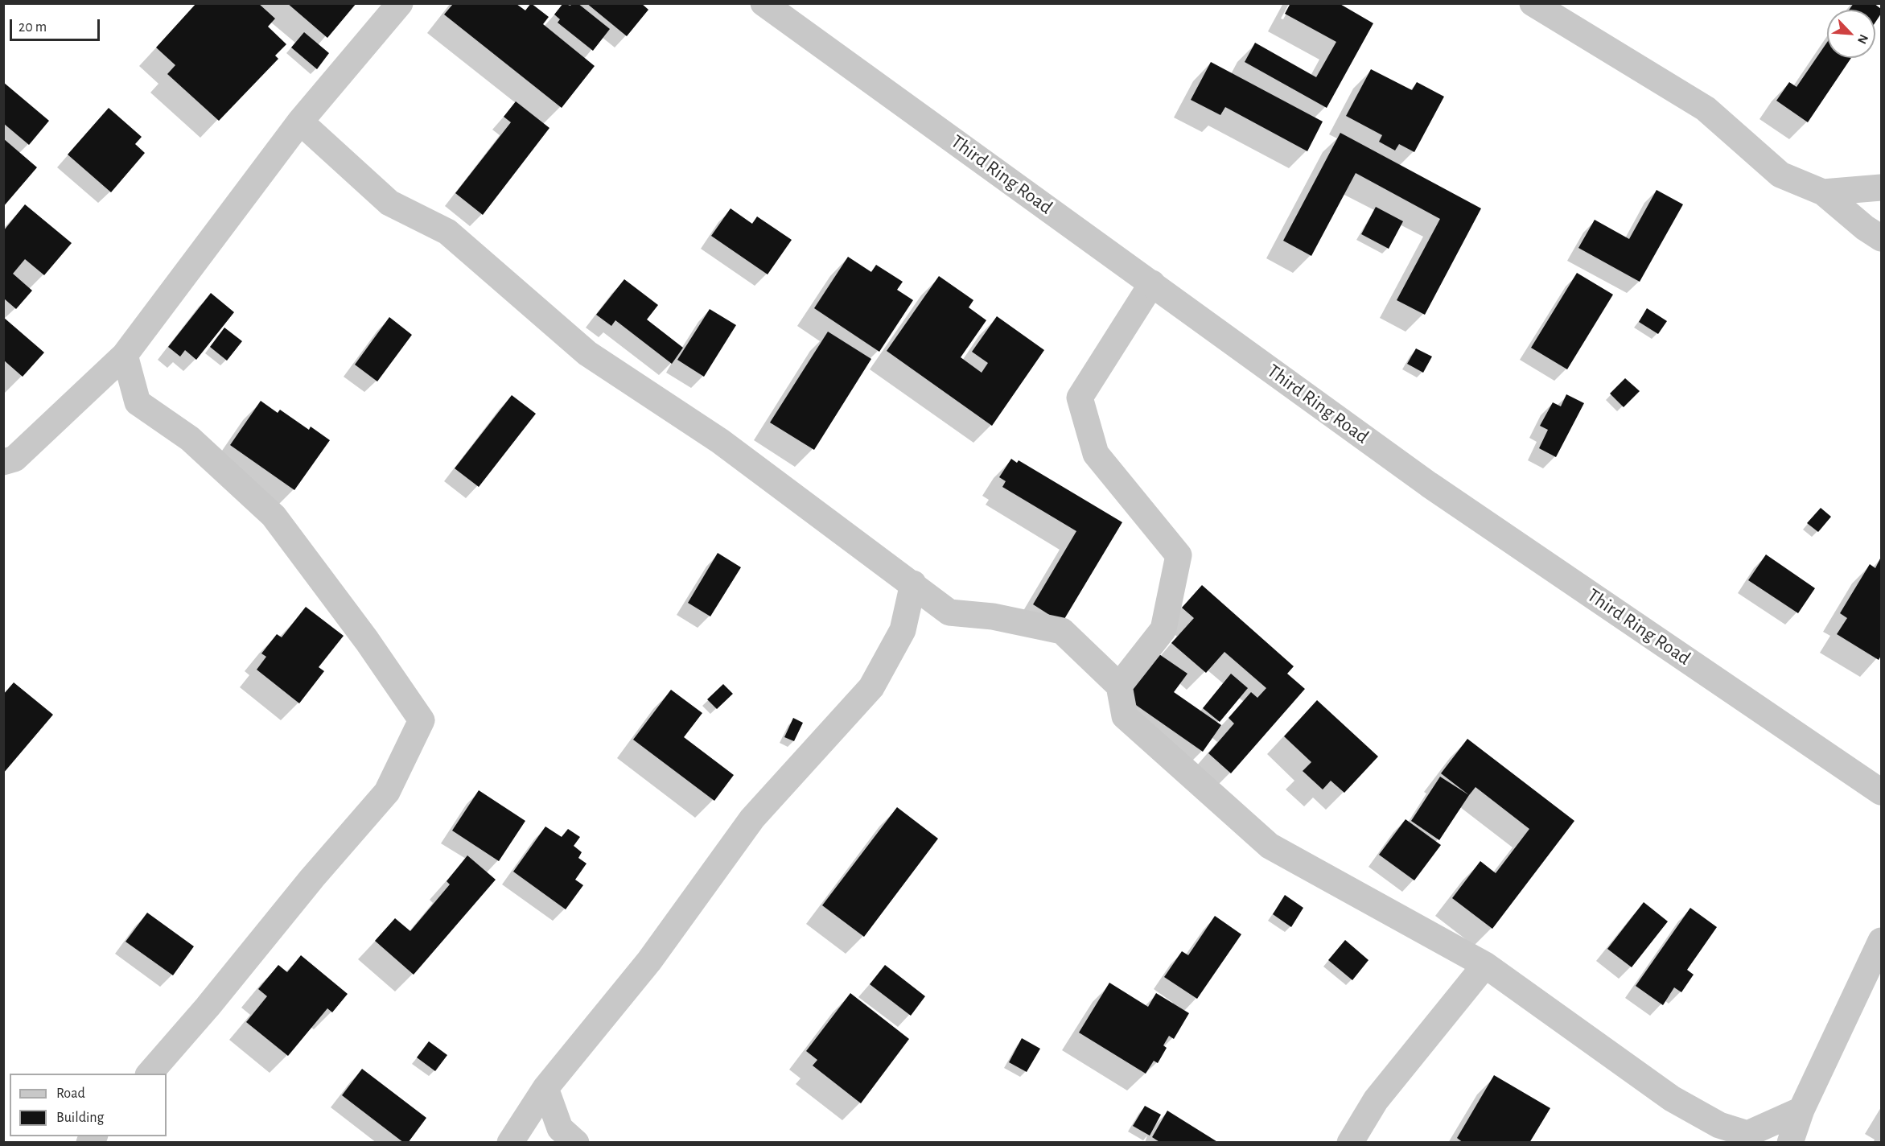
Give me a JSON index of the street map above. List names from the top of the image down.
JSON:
{
  "streets": {
    "street": ["Third Ring Road"]
  },
  "legend": ["Road", "Building"],
  "scale_bar": "20 m",
  "north": "bottom right"
}
